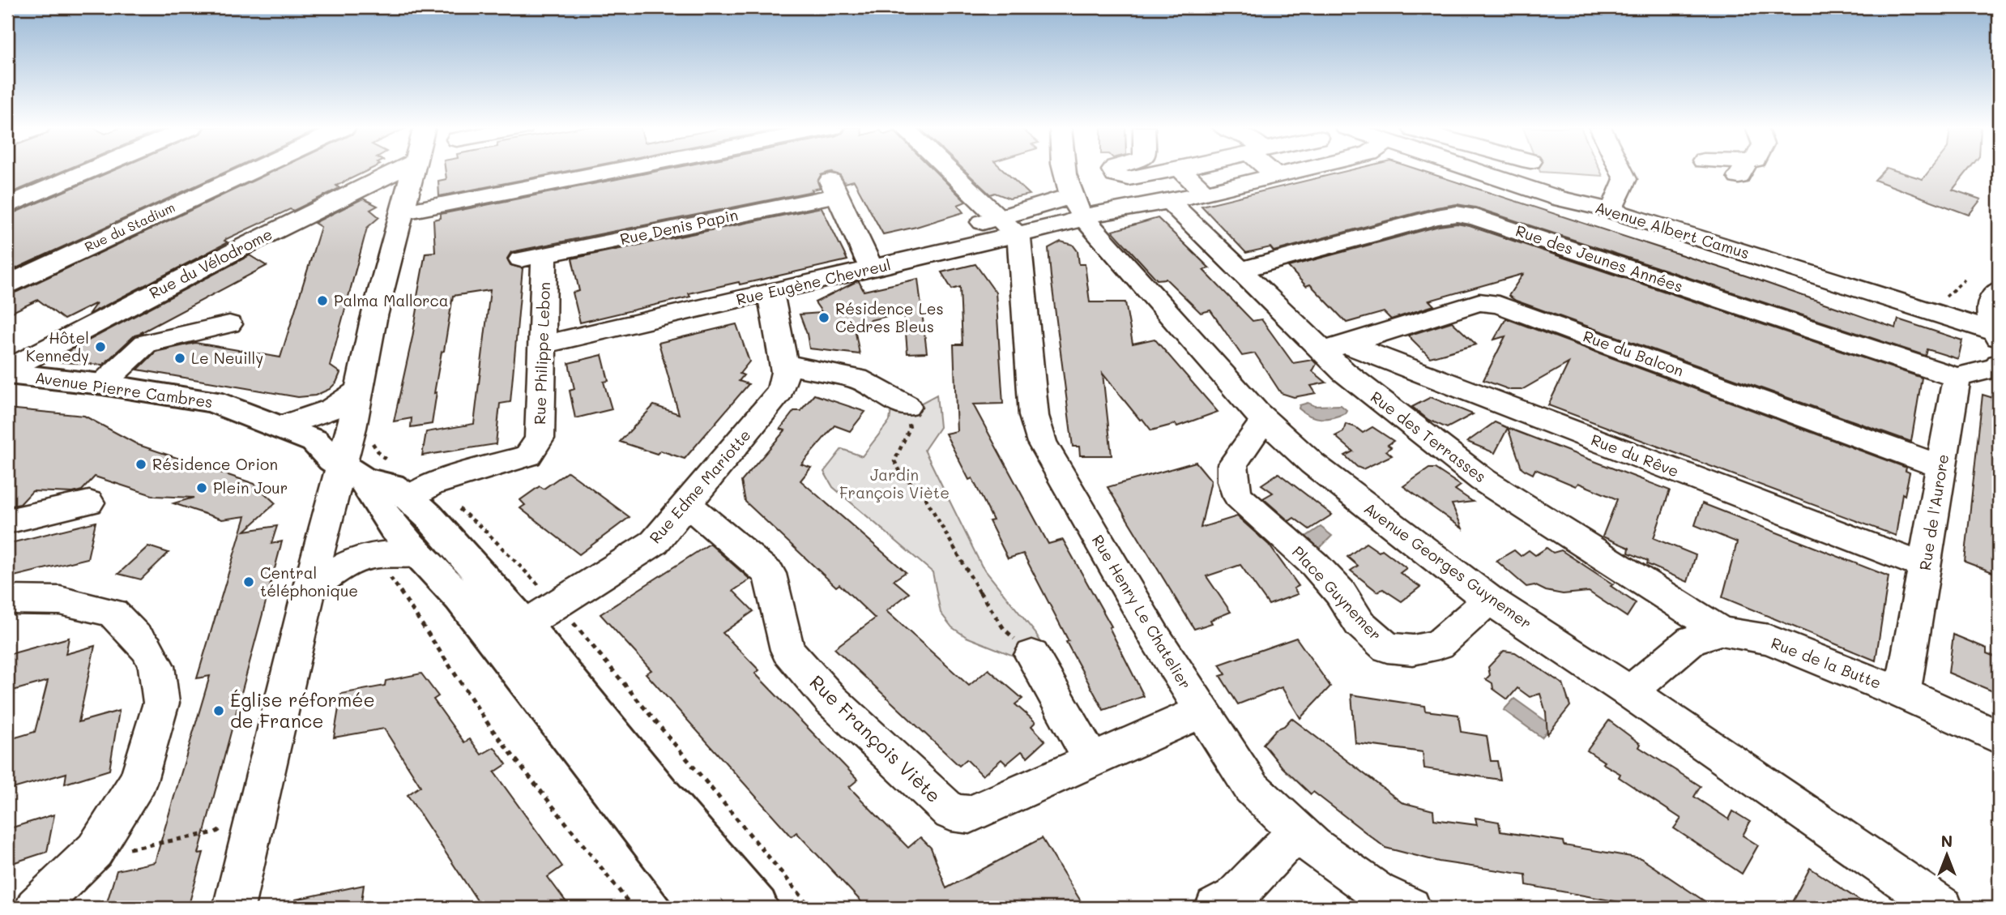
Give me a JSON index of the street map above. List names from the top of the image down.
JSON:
{
  "streets": {
    "main road": ["Avenue Pierre Cambres"],
    "street": [
      "Rue du Stadium",
      "Rue Denis Papin",
      "Avenue Albert Camus",
      "Rue des Jeunes Années",
      "Rue du Vélodrome",
      "Rue Eugène Chevreul",
      "Rue Philippe Lebon",
      "Rue du Balcon",
      "Rue des Terrasses",
      "Rue du Rêve",
      "Rue Edme Mariotte",
      "Rue de l'Aurore",
      "Avenue Georges Guynemer",
      "Place Guynemer",
      "Rue Henry Le Chatelier",
      "Rue de la Butte",
      "Rue François Viète"
    ]
  },
  "crossings": [
    ["Rue Denis Papin", "Rue Eugène Chevreul"],
    ["Rue Denis Papin", "Rue Philippe Lebon"],
    ["Rue des Jeunes Années", "Rue des Terrasses"],
    ["Rue des Jeunes Années", "Rue de l'Aurore"],
    ["Rue du Vélodrome", "Avenue Pierre Cambres"],
    ["Rue Eugène Chevreul", "Rue Philippe Lebon"],
    ["Rue Eugène Chevreul", "Rue des Terrasses"],
    ["Rue Eugène Chevreul", "Rue Edme Mariotte"],
    ["Rue Eugène Chevreul", "Avenue Georges Guynemer"],
    ["Rue Eugène Chevreul", "Rue Henry Le Chatelier"],
    ["Rue du Balcon", "Rue des Terrasses"],
    ["Rue du Balcon", "Rue du Rêve"],
    ["Rue du Balcon", "Rue de l'Aurore"],
    ["Rue des Terrasses", "Rue du Rêve"],
    ["Rue des Terrasses", "Rue de la Butte"],
    ["Rue du Rêve", "Rue de l'Aurore"],
    ["Rue Edme Mariotte", "Rue François Viète"],
    ["Rue de l'Aurore", "Rue de la Butte"],
    ["Avenue Georges Guynemer", "Place Guynemer"],
    ["Avenue Georges Guynemer", "Rue de la Butte"],
    ["Rue Henry Le Chatelier", "Rue François Viète"]
  ],
  "parks": ["Jardin François Viète"],
  "places": [
    "Palma Mallorca",
    "Résidence Les Cèdres Bleus",
    "Hôtel Kennedy",
    "Le Neuilly",
    "Résidence Orion",
    "Plein Jour",
    "Central téléphonique",
    "Église réformée de France"
  ],
  "north": "top"
}
